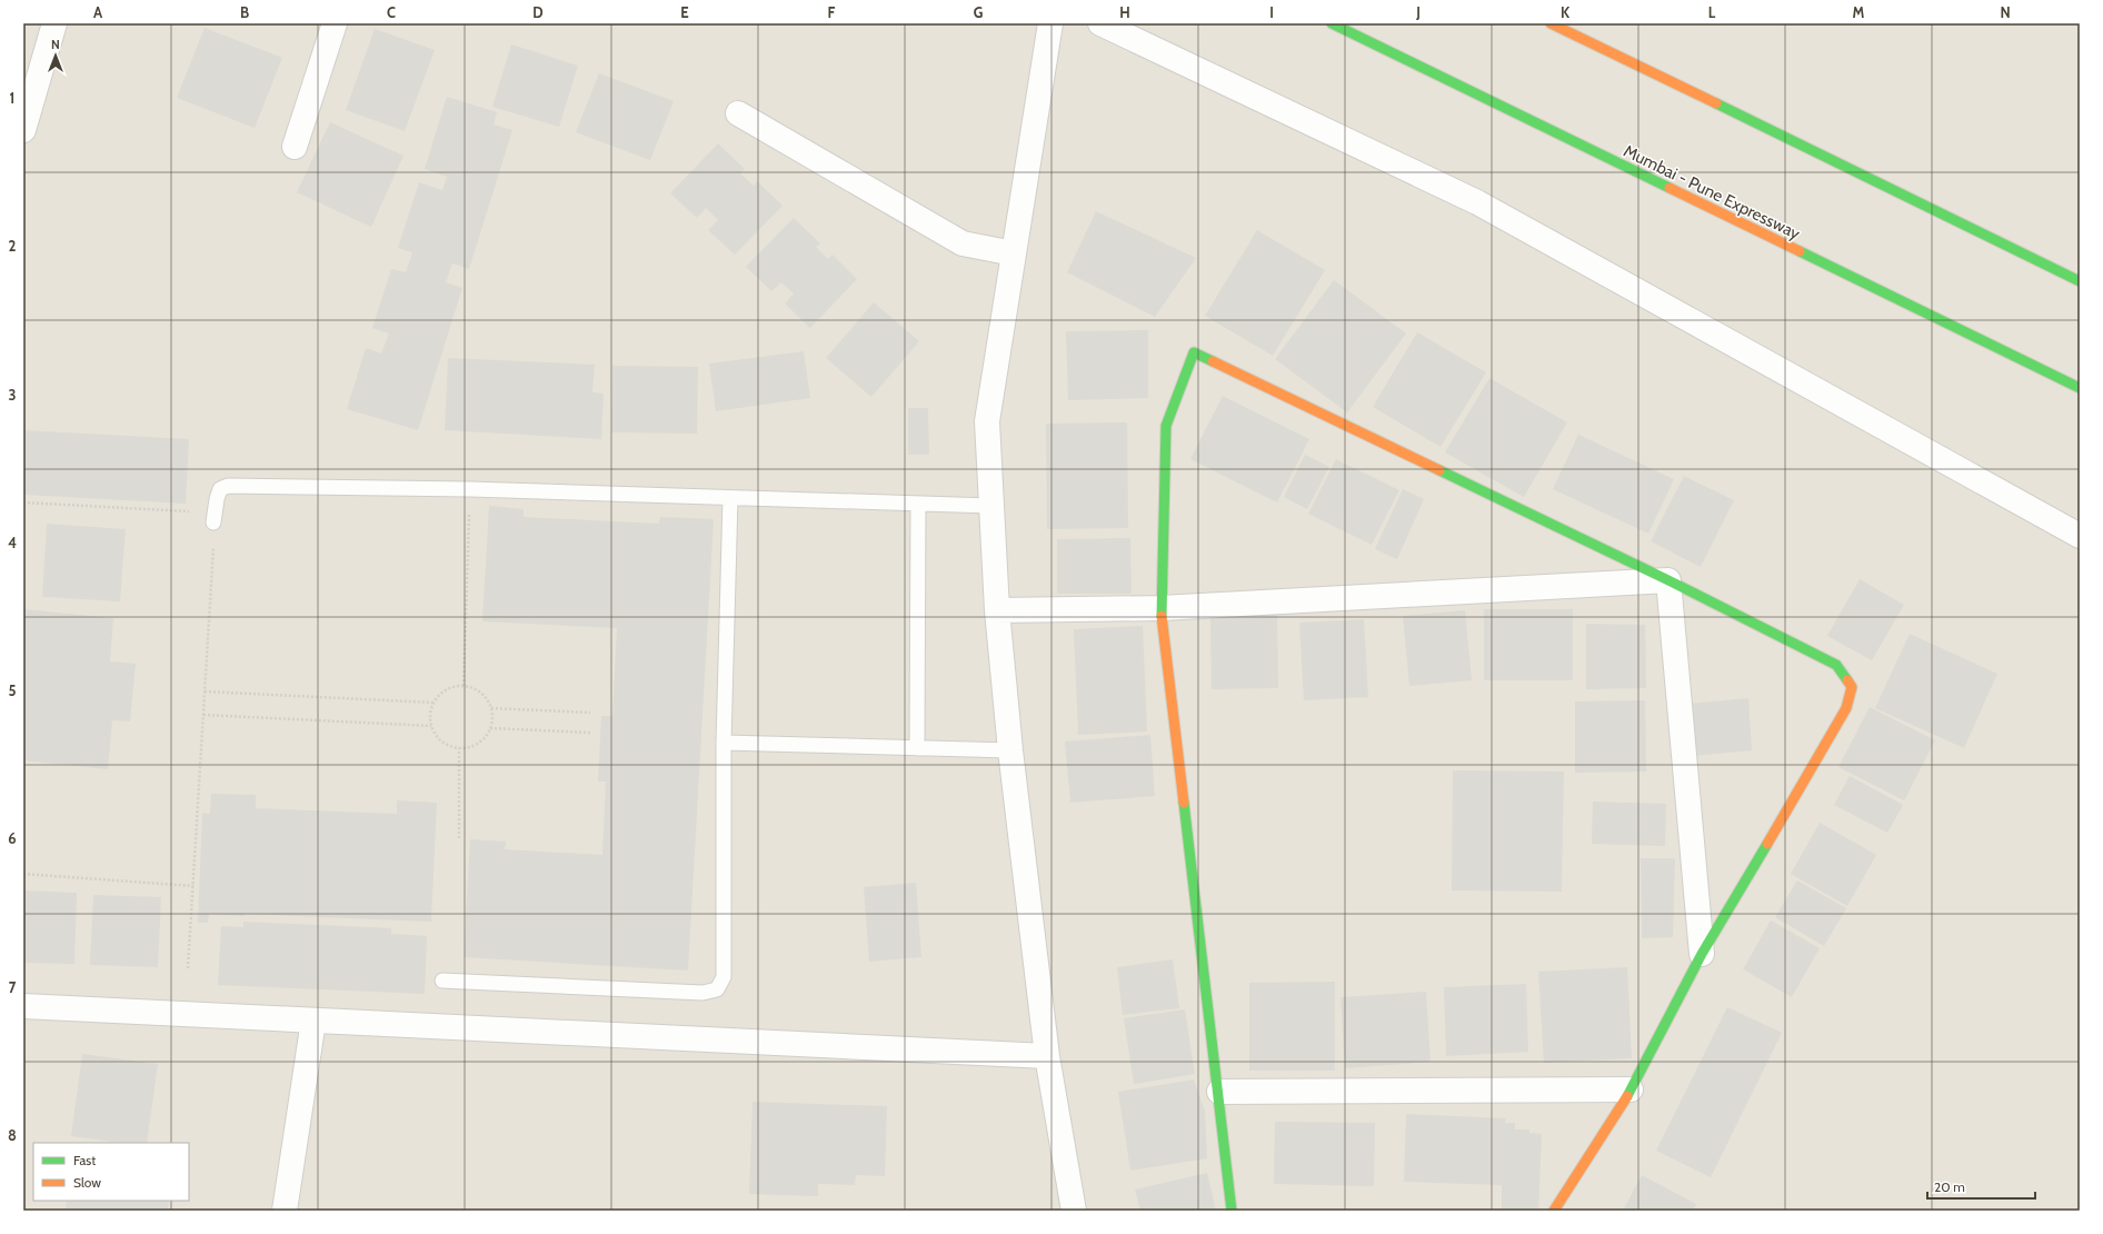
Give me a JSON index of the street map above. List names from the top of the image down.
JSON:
{
  "streets": {
    "main road": ["Mumbai - Pune Expressway"]
  },
  "legend": ["Fast", "Slow"],
  "scale_bar": "20 m",
  "north": "top",
  "grid": {
    "columns": [
      "A",
      "B",
      "C",
      "D",
      "E",
      "F",
      "G",
      "H",
      "I",
      "J",
      "K",
      "L",
      "M",
      "N"
    ],
    "rows": [
      "1",
      "2",
      "3",
      "4",
      "5",
      "6",
      "7",
      "8"
    ]
  }
}
